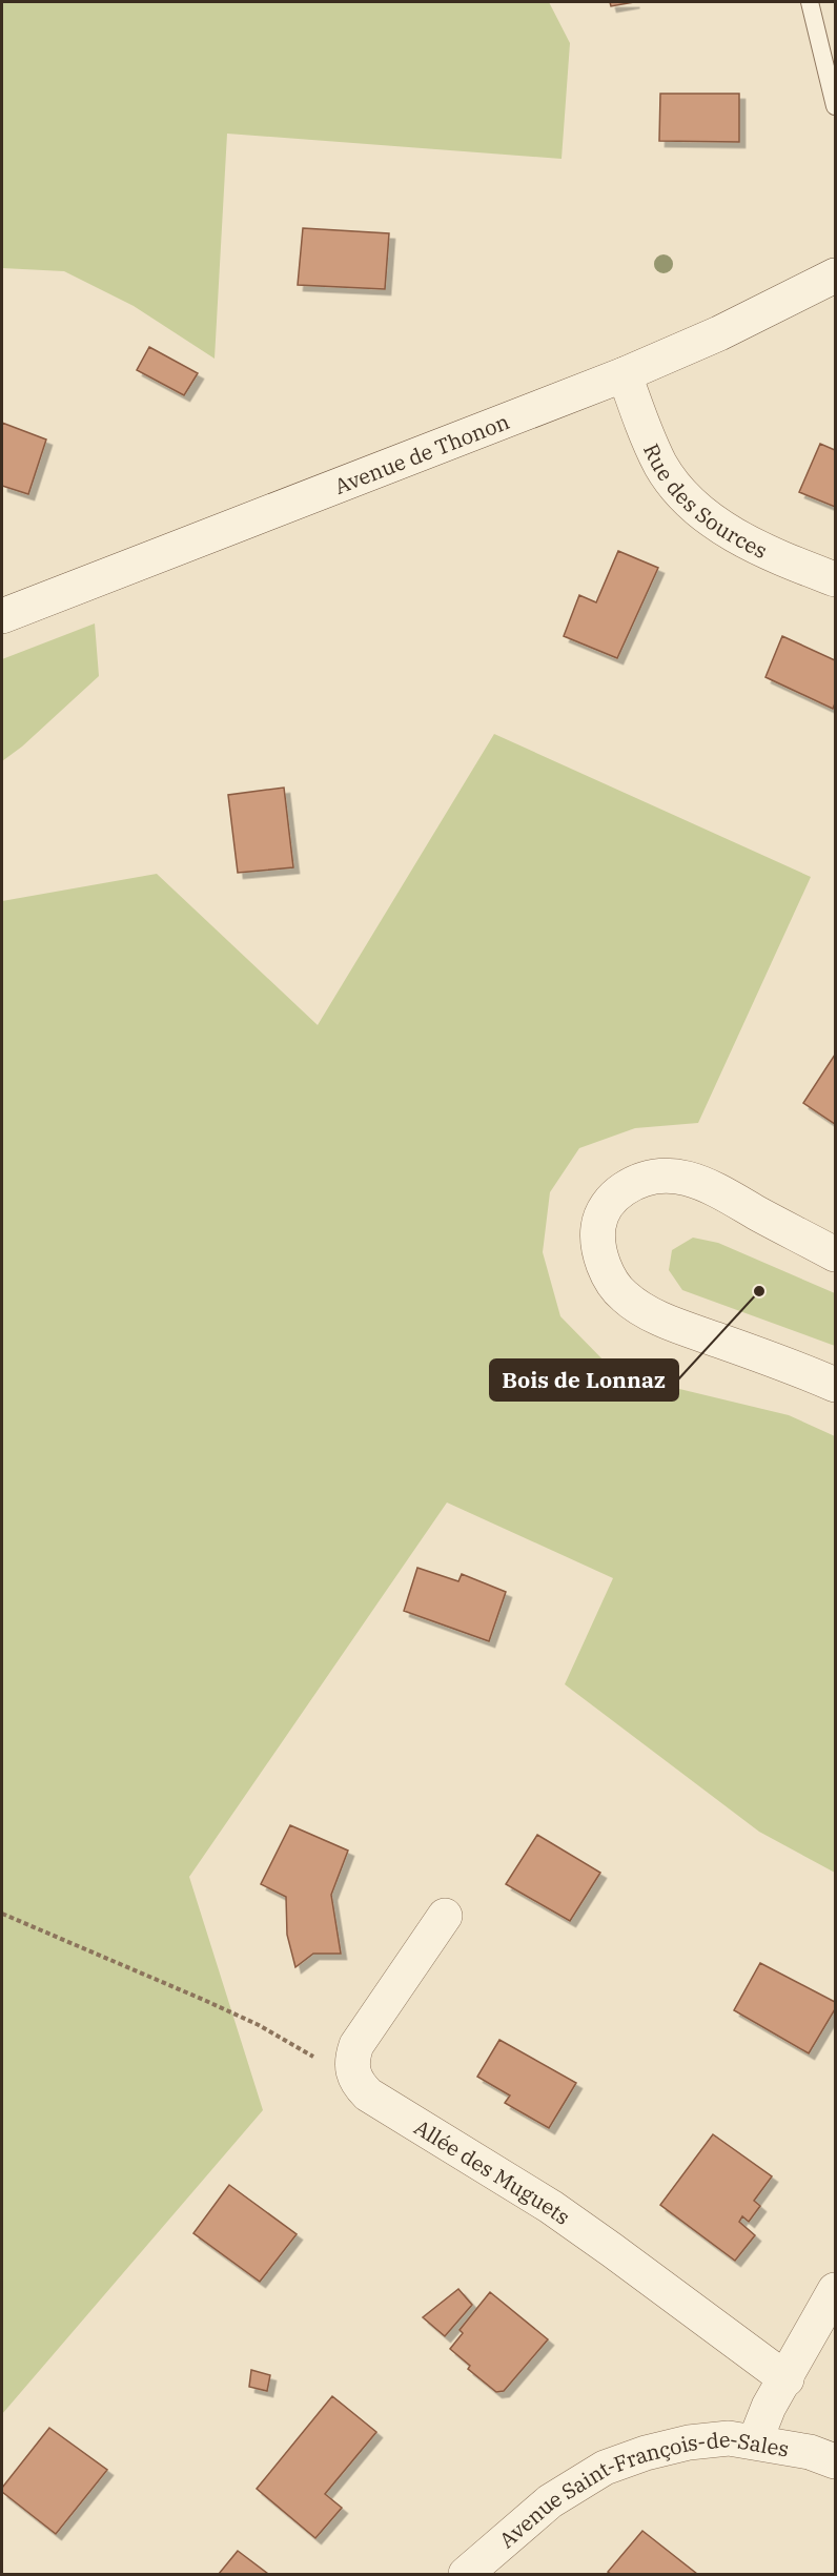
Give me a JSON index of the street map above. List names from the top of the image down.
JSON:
{
  "streets": {
    "street": [
      "Avenue de Thonon",
      "Rue des Sources",
      "Allée des Muguets",
      "Avenue Saint-François-de-Sales"
    ]
  },
  "crossings": [
    ["Avenue de Thonon", "Rue des Sources"]
  ],
  "places": ["Bois de Lonnaz"]
}
